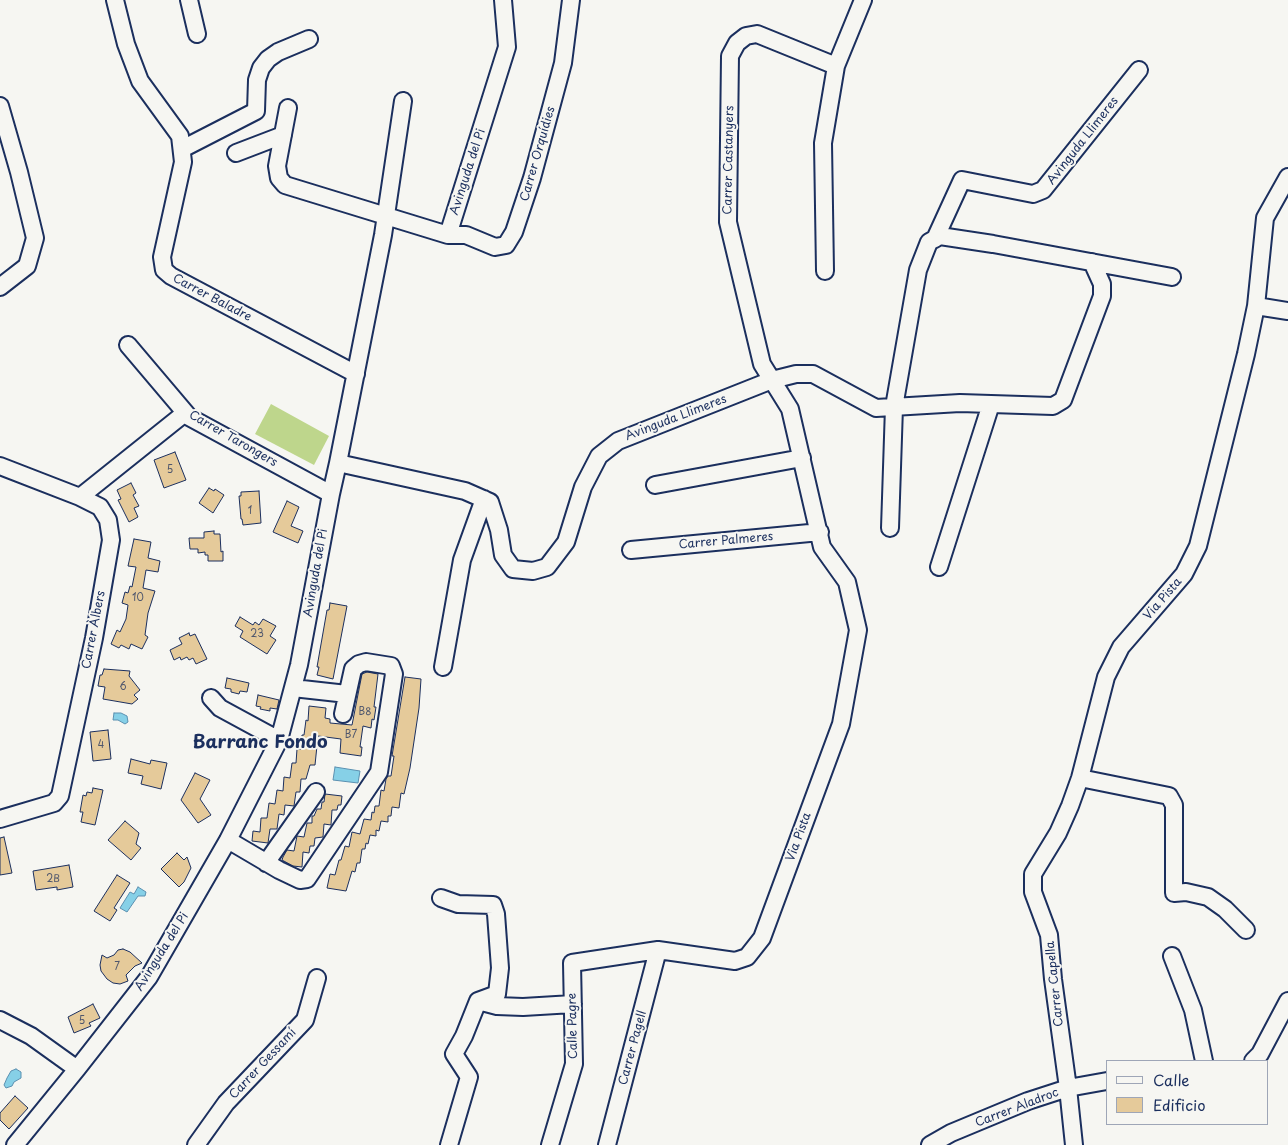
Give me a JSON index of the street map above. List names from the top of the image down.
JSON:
{
  "streets": {
    "street": [
      "Avinguda Llimeres",
      "Carrer Orquídies",
      "Carrer Castanyers",
      "Avinguda del Pi",
      "Carrer Baladre",
      "Carrer Tarongers",
      "Carrer Palmeres",
      "Via Pista",
      "Carrer Àlbers",
      "Carrer Capella",
      "Calle Pagre",
      "Carrer Pagell",
      "Carrer Gessamí",
      "Carrer Aladroc"
    ]
  },
  "crossings": [
    ["Avinguda Llimeres", "Carrer Castanyers"],
    ["Carrer Orquídies", "Avinguda del Pi"],
    ["Avinguda del Pi", "Carrer Tarongers"],
    ["Carrer Palmeres", "Via Pista"],
    ["Via Pista", "Carrer Capella"],
    ["Via Pista", "Calle Pagre"],
    ["Via Pista", "Carrer Pagell"],
    ["Carrer Capella", "Carrer Aladroc"]
  ],
  "districts": ["Barranc Fondo"],
  "house_numbers": [
    "5",
    "1",
    "10",
    "23",
    "6",
    "B8",
    "B7",
    "4",
    "2B",
    "7",
    "5"
  ],
  "legend": ["Calle", "Edificio"]
}
